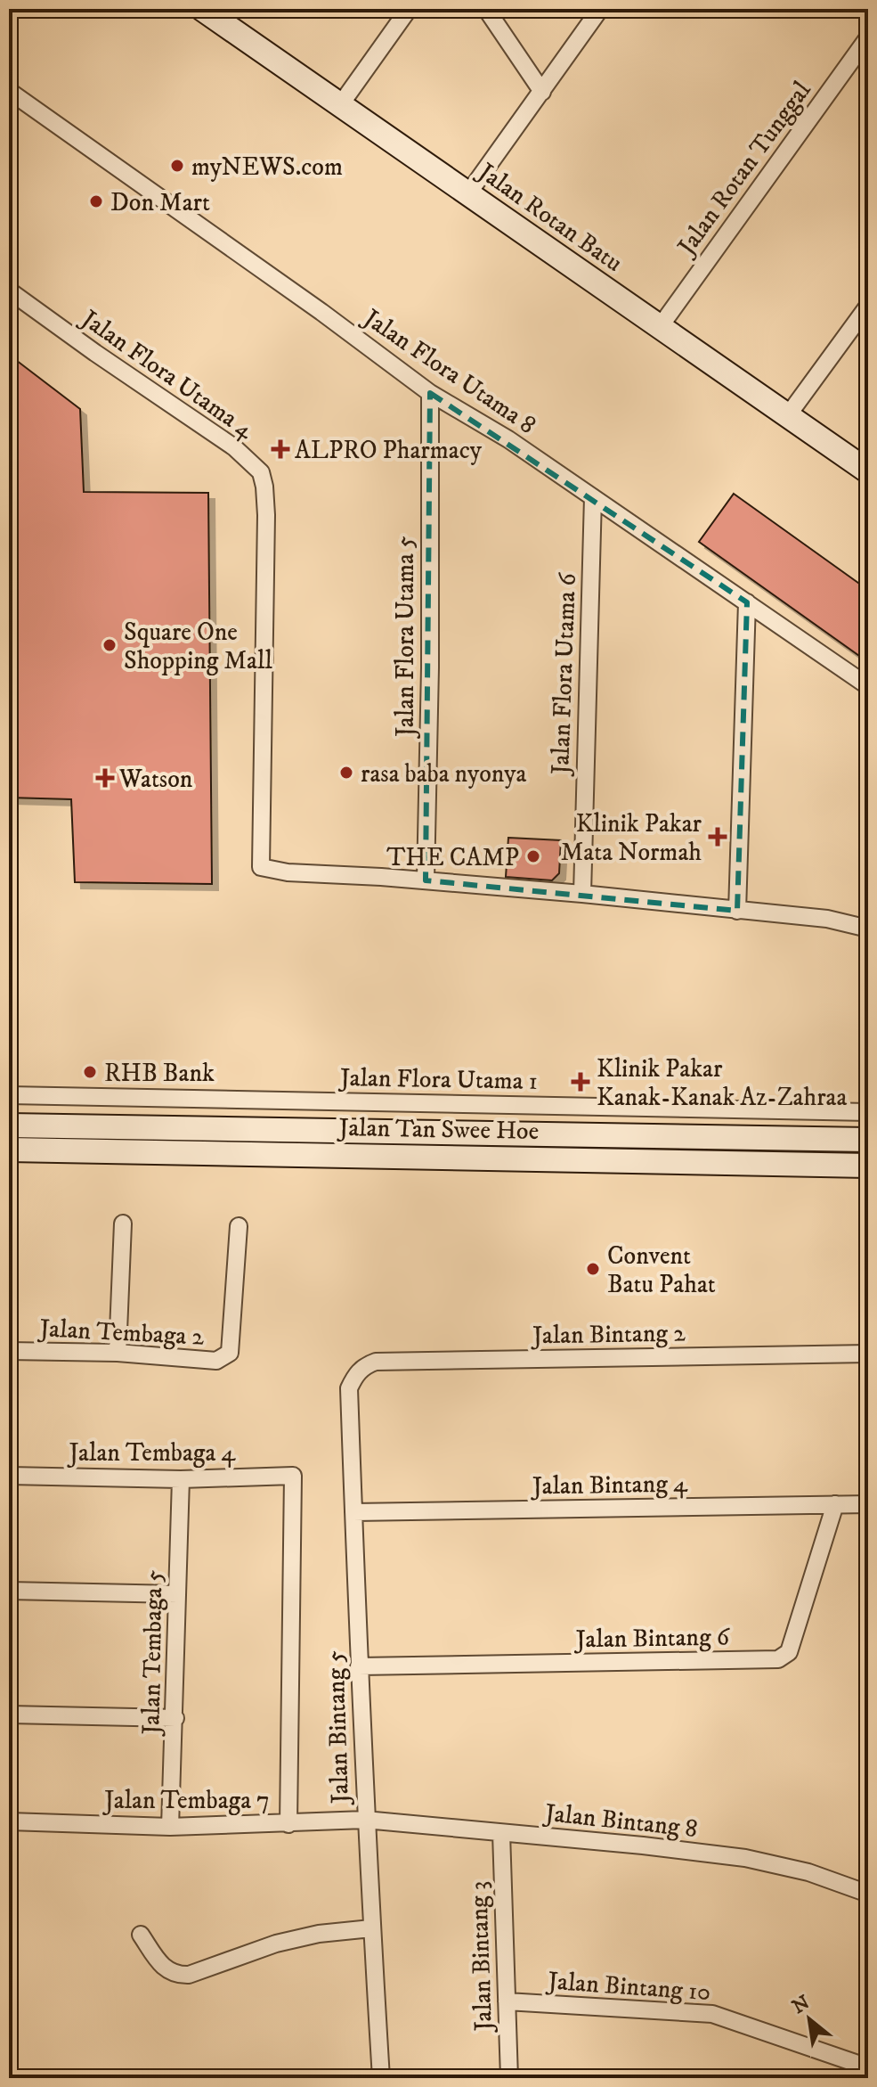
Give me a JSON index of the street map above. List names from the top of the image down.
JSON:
{
  "streets": {
    "main road": ["Jalan Rotan Batu", "Jalan Tan Swee Hoe"],
    "street": [
      "Jalan Rotan Tunggal",
      "Jalan Flora Utama 8",
      "Jalan Flora Utama 4",
      "Jalan Flora Utama 5",
      "Jalan Flora Utama 6",
      "Jalan Flora Utama 1",
      "Jalan Tembaga 2",
      "Jalan Bintang 2",
      "Jalan Tembaga 4",
      "Jalan Bintang 4",
      "Jalan Bintang 6",
      "Jalan Tembaga 5",
      "Jalan Bintang 5",
      "Jalan Tembaga 7",
      "Jalan Bintang 8",
      "Jalan Bintang 3",
      "Jalan Bintang 10"
    ]
  },
  "crossings": [
    ["Jalan Rotan Tunggal", "Jalan Rotan Batu"],
    ["Jalan Flora Utama 8", "Jalan Flora Utama 5"],
    ["Jalan Flora Utama 8", "Jalan Flora Utama 6"],
    ["Jalan Flora Utama 4", "Jalan Flora Utama 5"],
    ["Jalan Bintang 2", "Jalan Bintang 5"],
    ["Jalan Tembaga 4", "Jalan Tembaga 5"],
    ["Jalan Tembaga 4", "Jalan Tembaga 7"],
    ["Jalan Bintang 4", "Jalan Bintang 6"],
    ["Jalan Bintang 4", "Jalan Bintang 5"],
    ["Jalan Bintang 6", "Jalan Bintang 5"],
    ["Jalan Tembaga 5", "Jalan Tembaga 7"],
    ["Jalan Bintang 5", "Jalan Tembaga 7"],
    ["Jalan Bintang 5", "Jalan Bintang 8"],
    ["Jalan Tembaga 7", "Jalan Bintang 8"],
    ["Jalan Bintang 8", "Jalan Bintang 3"],
    ["Jalan Bintang 3", "Jalan Bintang 10"]
  ],
  "places": {
    "other": [
      "myNEWS.com",
      "Don Mart",
      "Square One Shopping Mall",
      "rasa baba nyonya",
      "THE CAMP",
      "RHB Bank",
      "Convent Batu Pahat"
    ],
    "health": [
      "ALPRO Pharmacy",
      "Watson",
      "Klinik Pakar Mata Normah",
      "Klinik Pakar Kanak-Kanak Az-Zahraa"
    ]
  },
  "north": "top left"
}
